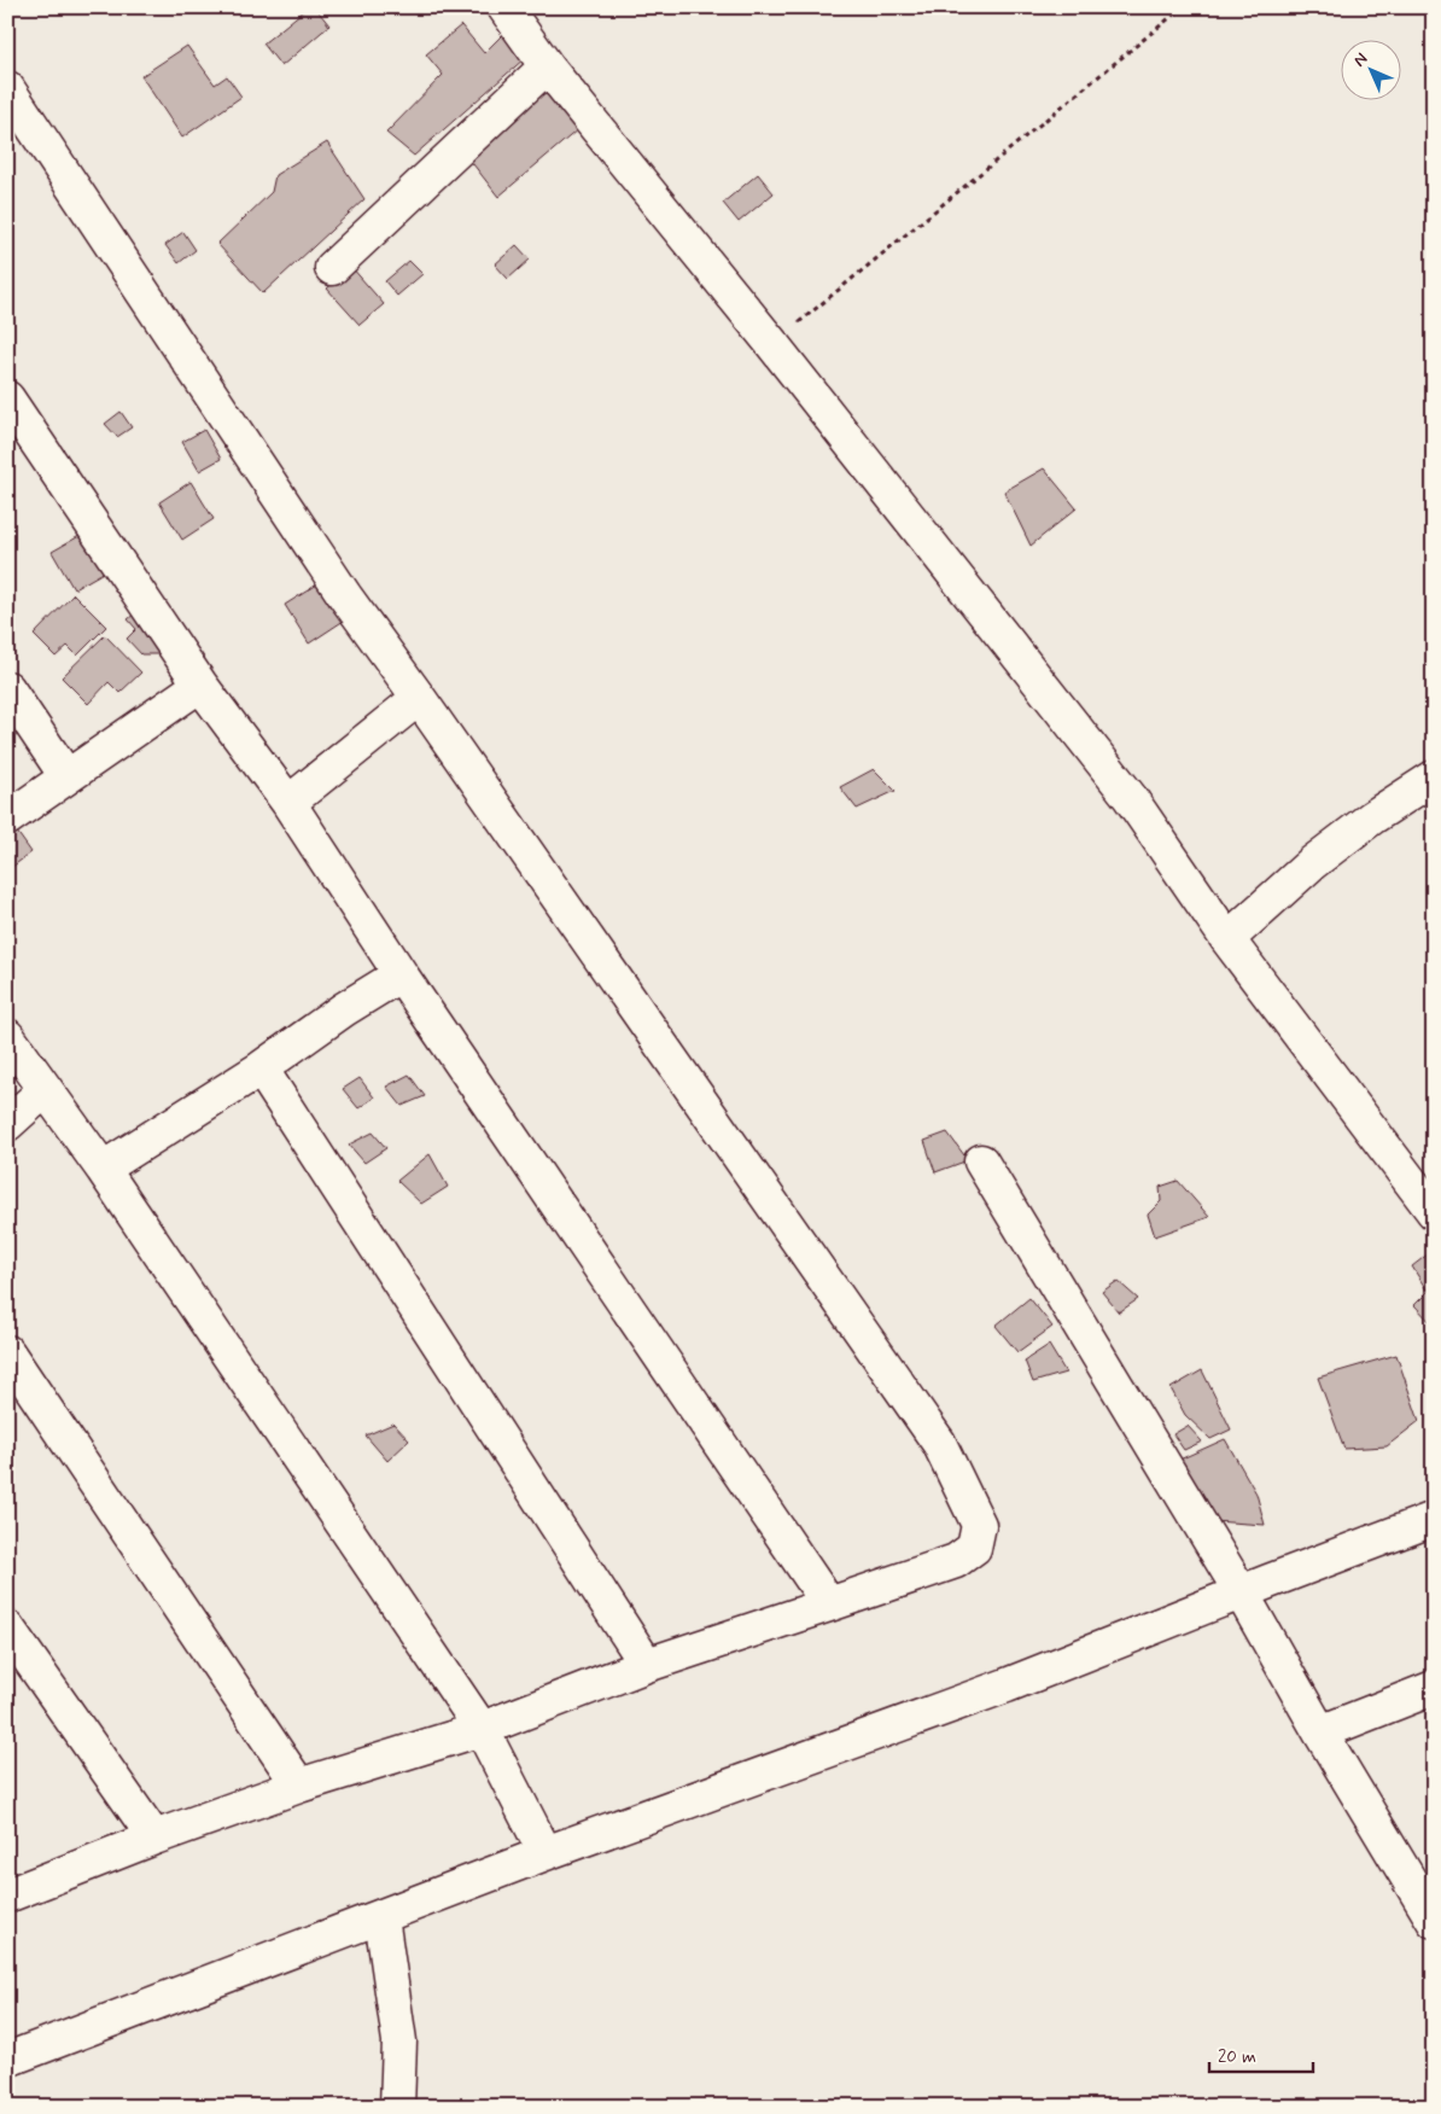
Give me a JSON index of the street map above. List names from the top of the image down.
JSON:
{
  "scale_bar": "20 m",
  "north": "top left"
}
